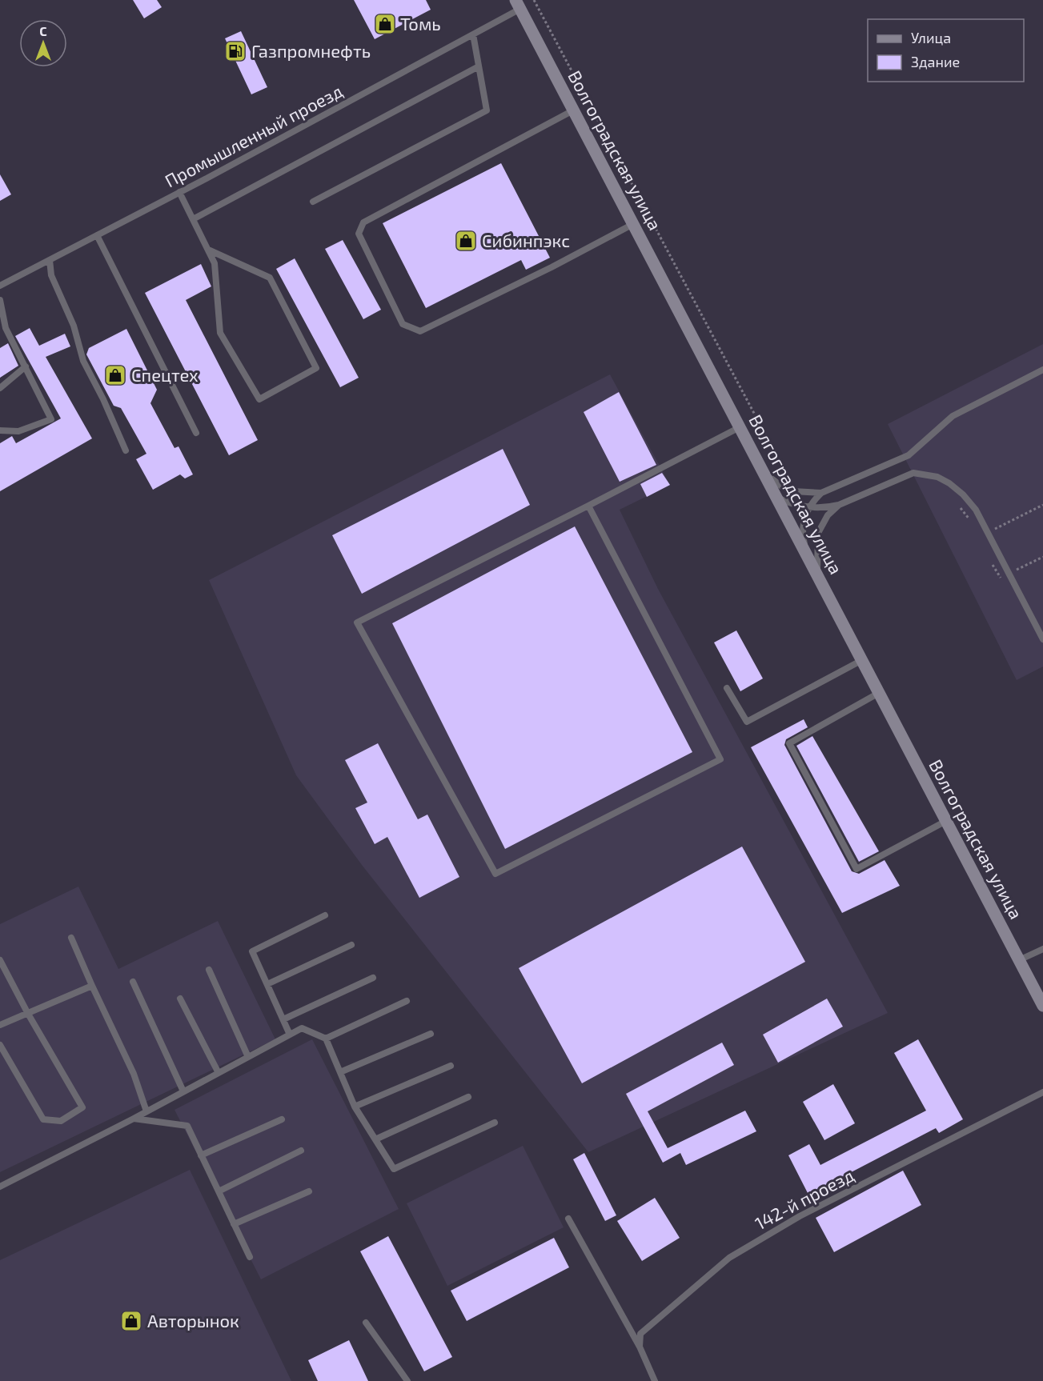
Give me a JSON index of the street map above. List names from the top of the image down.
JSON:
{
  "streets": {
    "main road": ["Волгоградская улица"],
    "lane": ["Промышленный проезд", "142-й проезд"]
  },
  "crossings": [
    ["Промышленный проезд", "Волгоградская улица"]
  ],
  "places": {
    "shop": [
      "Томь",
      "Сибинпэкс",
      "Спецтех",
      "Авторынок"
    ],
    "fuel station": ["Газпромнефть"]
  },
  "legend": ["Улица", "Здание"],
  "north": "top"
}
